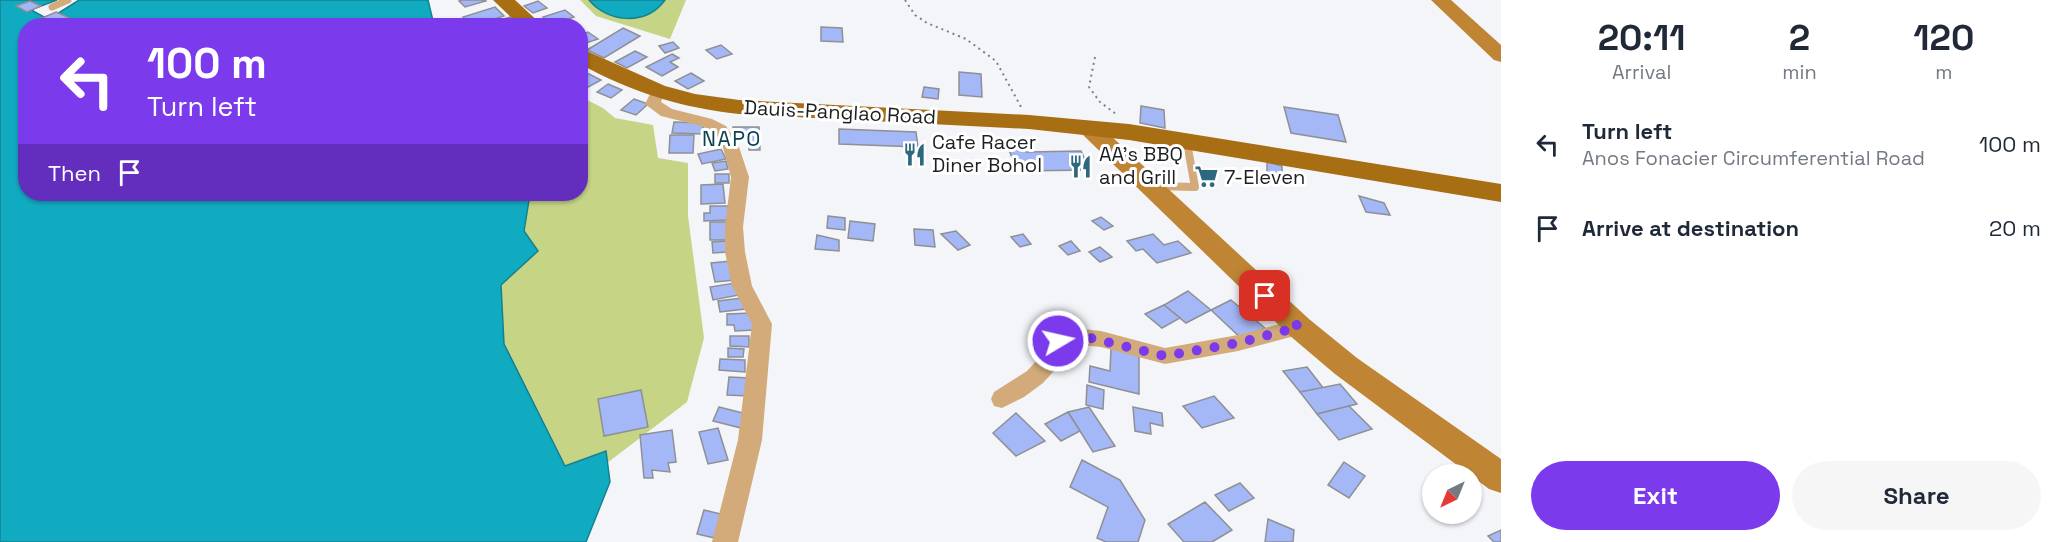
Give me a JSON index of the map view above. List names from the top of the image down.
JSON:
{
  "streets": {
    "main road": ["Dauis-Panglao Road"]
  },
  "districts": ["NAPO"],
  "places": {
    "restaurant": ["Cafe Racer Diner Bohol", "AA's BBQ and Grill"],
    "supermarket": ["7-Eleven"]
  },
  "north": "bottom left",
  "page": {
    "eta": [
      "20:11",
      "Arrival",
      "2",
      "min",
      "120",
      "m"
    ],
    "turn": ["100 m", "Turn left"],
    "list": [
      {
        "name": "Turn left",
        "note": "Anos Fonacier Circumferential Road",
        "value": "100 m"
      },
      {
        "name": "Arrive at destination",
        "value": "20 m"
      }
    ],
    "then": "Then",
    "buttons": ["Exit", "Share"]
  }
}
